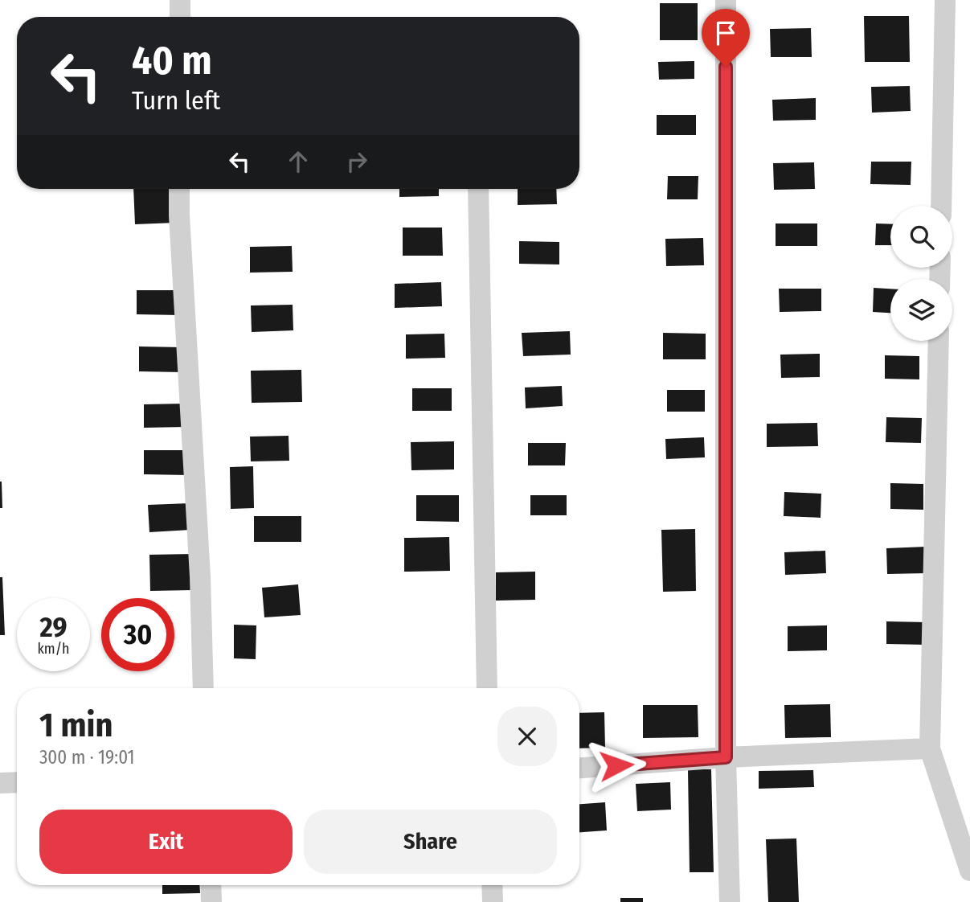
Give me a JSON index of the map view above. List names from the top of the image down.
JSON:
{
  "page": {
    "turn": ["40 m", "Turn left"],
    "speed": "29 km/h",
    "limit": "30",
    "heading": ["1 min", "300 m · 19:01"],
    "buttons": ["Exit", "Share"]
  }
}
